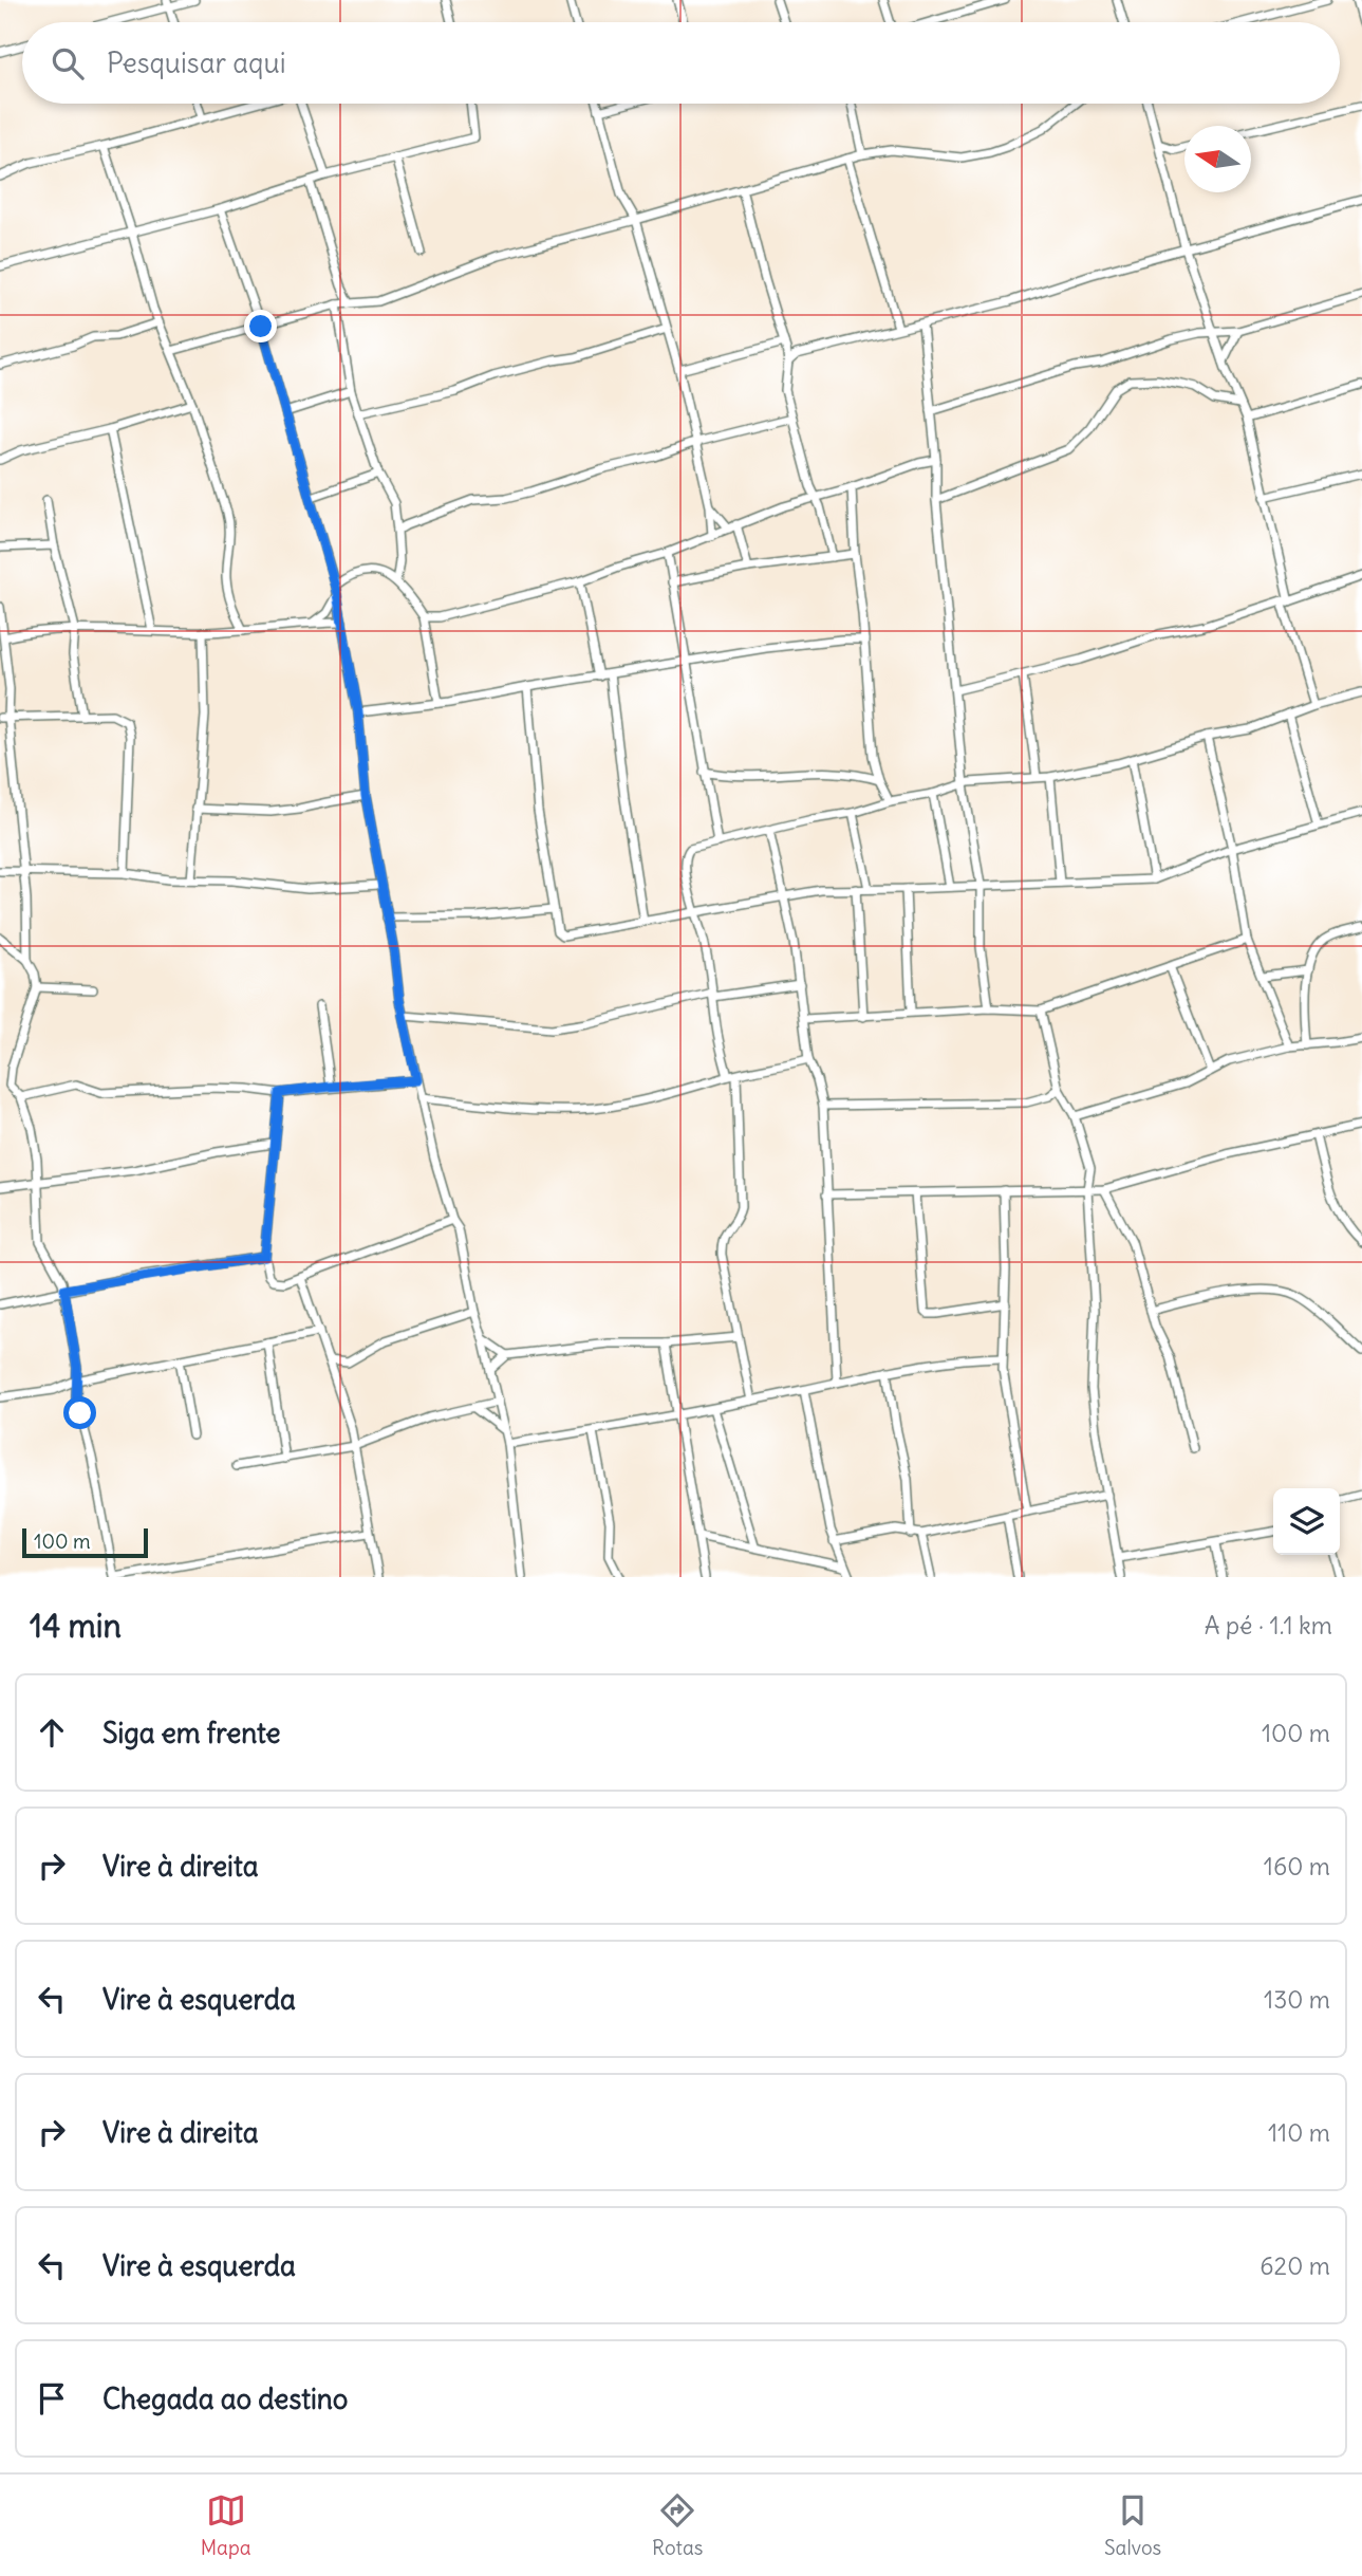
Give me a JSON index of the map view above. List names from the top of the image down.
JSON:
{
  "scale_bar": "100 m",
  "north": "left",
  "page": {
    "search": "Pesquisar aqui",
    "scale": "100 m",
    "heading": ["14 min", "A pé · 1.1 km"],
    "list": [
      ["Siga em frente", "100 m"],
      ["Vire à direita", "160 m"],
      ["Vire à esquerda", "130 m"],
      ["Vire à direita", "110 m"],
      ["Vire à esquerda", "620 m"],
      "Chegada ao destino"
    ],
    "nav": ["Mapa", "Rotas", "Salvos"]
  }
}
